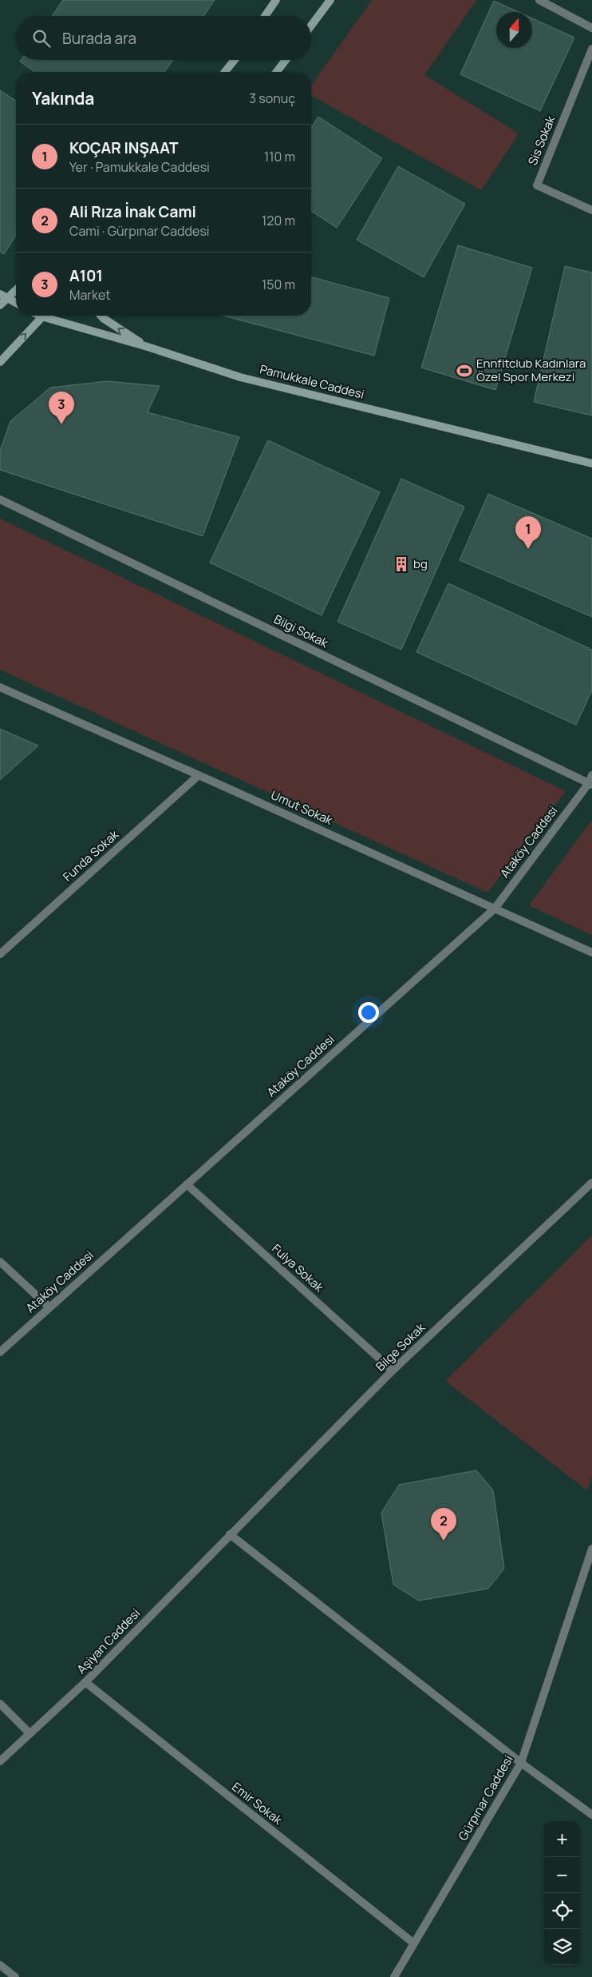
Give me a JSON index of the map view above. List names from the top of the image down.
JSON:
{
  "streets": {
    "street": [
      "Sis Sokak",
      "Pamukkale Caddesi",
      "Bilgi Sokak",
      "Umut Sokak",
      "Ataköy Caddesi",
      "Funda Sokak",
      "Fulya Sokak",
      "Bilge Sokak",
      "Aşiyan Caddesi",
      "Gürpınar Caddesi",
      "Emir Sokak"
    ]
  },
  "crossings": [
    ["Bilgi Sokak", "Ataköy Caddesi"],
    ["Umut Sokak", "Ataköy Caddesi"],
    ["Umut Sokak", "Funda Sokak"],
    ["Ataköy Caddesi", "Fulya Sokak"],
    ["Fulya Sokak", "Bilge Sokak"],
    ["Bilge Sokak", "Aşiyan Caddesi"],
    ["Aşiyan Caddesi", "Emir Sokak"],
    ["Gürpınar Caddesi", "Emir Sokak"]
  ],
  "places": {
    "sports": ["Ennfitclub Kadınlara Özel Spor Merkezi"],
    "building": ["bg"]
  },
  "north": "top",
  "page": {
    "search": "Burada ara",
    "heading": ["Yakında", "3 sonuç"],
    "list": [
      {
        "mark": "1",
        "name": "KOÇAR INŞAAT",
        "note": "Yer · Pamukkale Caddesi",
        "value": "110 m"
      },
      {
        "mark": "2",
        "name": "Ali Rıza İnak Cami",
        "note": "Cami · Gürpınar Caddesi",
        "value": "120 m"
      },
      {
        "mark": "3",
        "name": "A101",
        "note": "Market",
        "value": "150 m"
      }
    ],
    "pins": ["3", "1", "2"],
    "map_buttons": ["+", "−"]
  }
}
